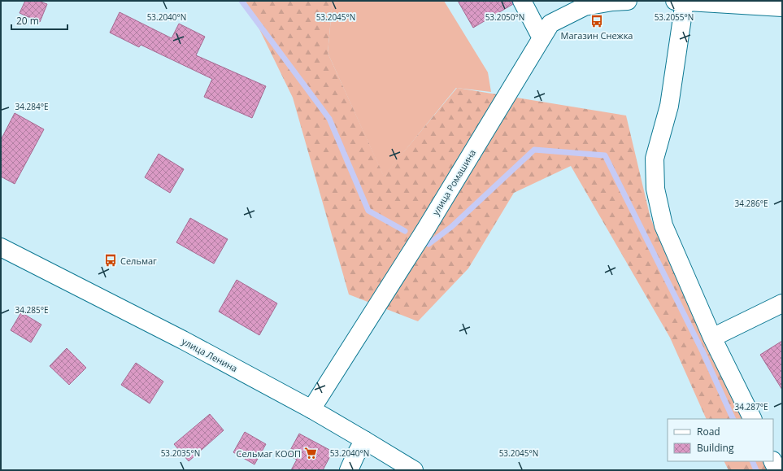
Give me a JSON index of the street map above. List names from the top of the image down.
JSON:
{
  "streets": {
    "street": ["улица Ромашина", "улица Ленина"]
  },
  "crossings": [
    ["улица Ромашина", "улица Ленина"]
  ],
  "places": {
    "bus stop": ["Магазин Снежка", "Сельмаг"],
    "supermarket": ["Сельмаг КООП"]
  },
  "legend": ["Road", "Building"],
  "scale_bar": "20 m",
  "coordinates": [
    "53.2040°N",
    "53.2045°N",
    "53.2050°N",
    "53.2055°N",
    "34.284°E",
    "34.286°E",
    "34.285°E",
    "34.287°E",
    "53.2035°N"
  ]
}
